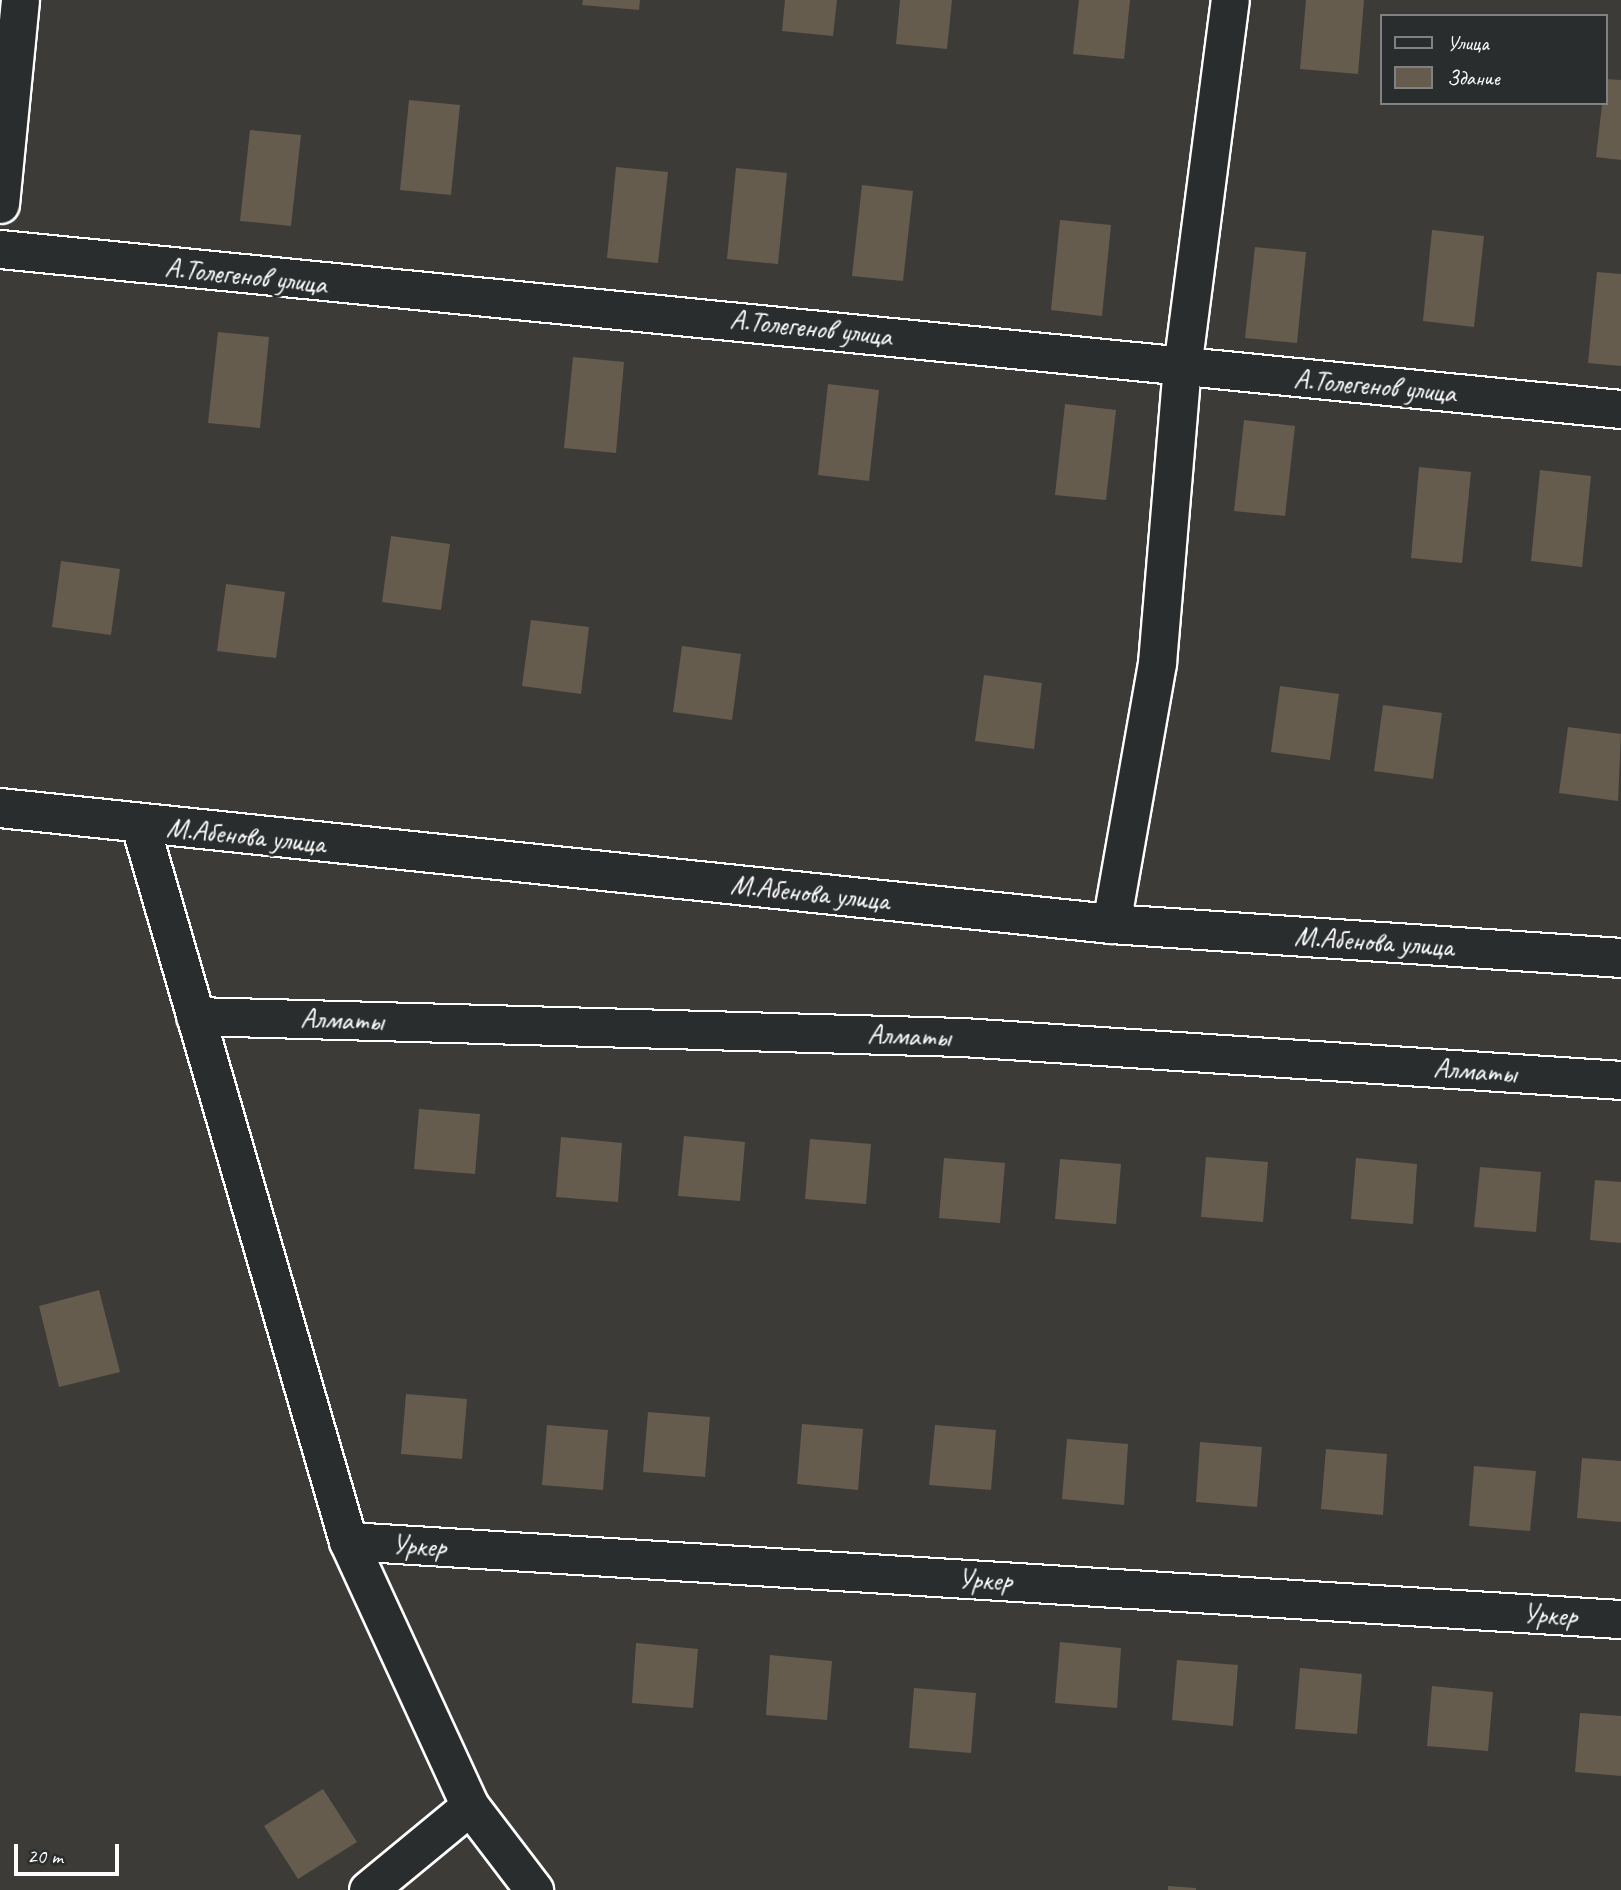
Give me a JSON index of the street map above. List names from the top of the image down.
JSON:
{
  "streets": {
    "main road": ["М.Абенова улица"],
    "street": ["А.Толегенов улица", "Алматы", "Уркер"]
  },
  "legend": ["Улица", "Здание"],
  "scale_bar": "20 m"
}
